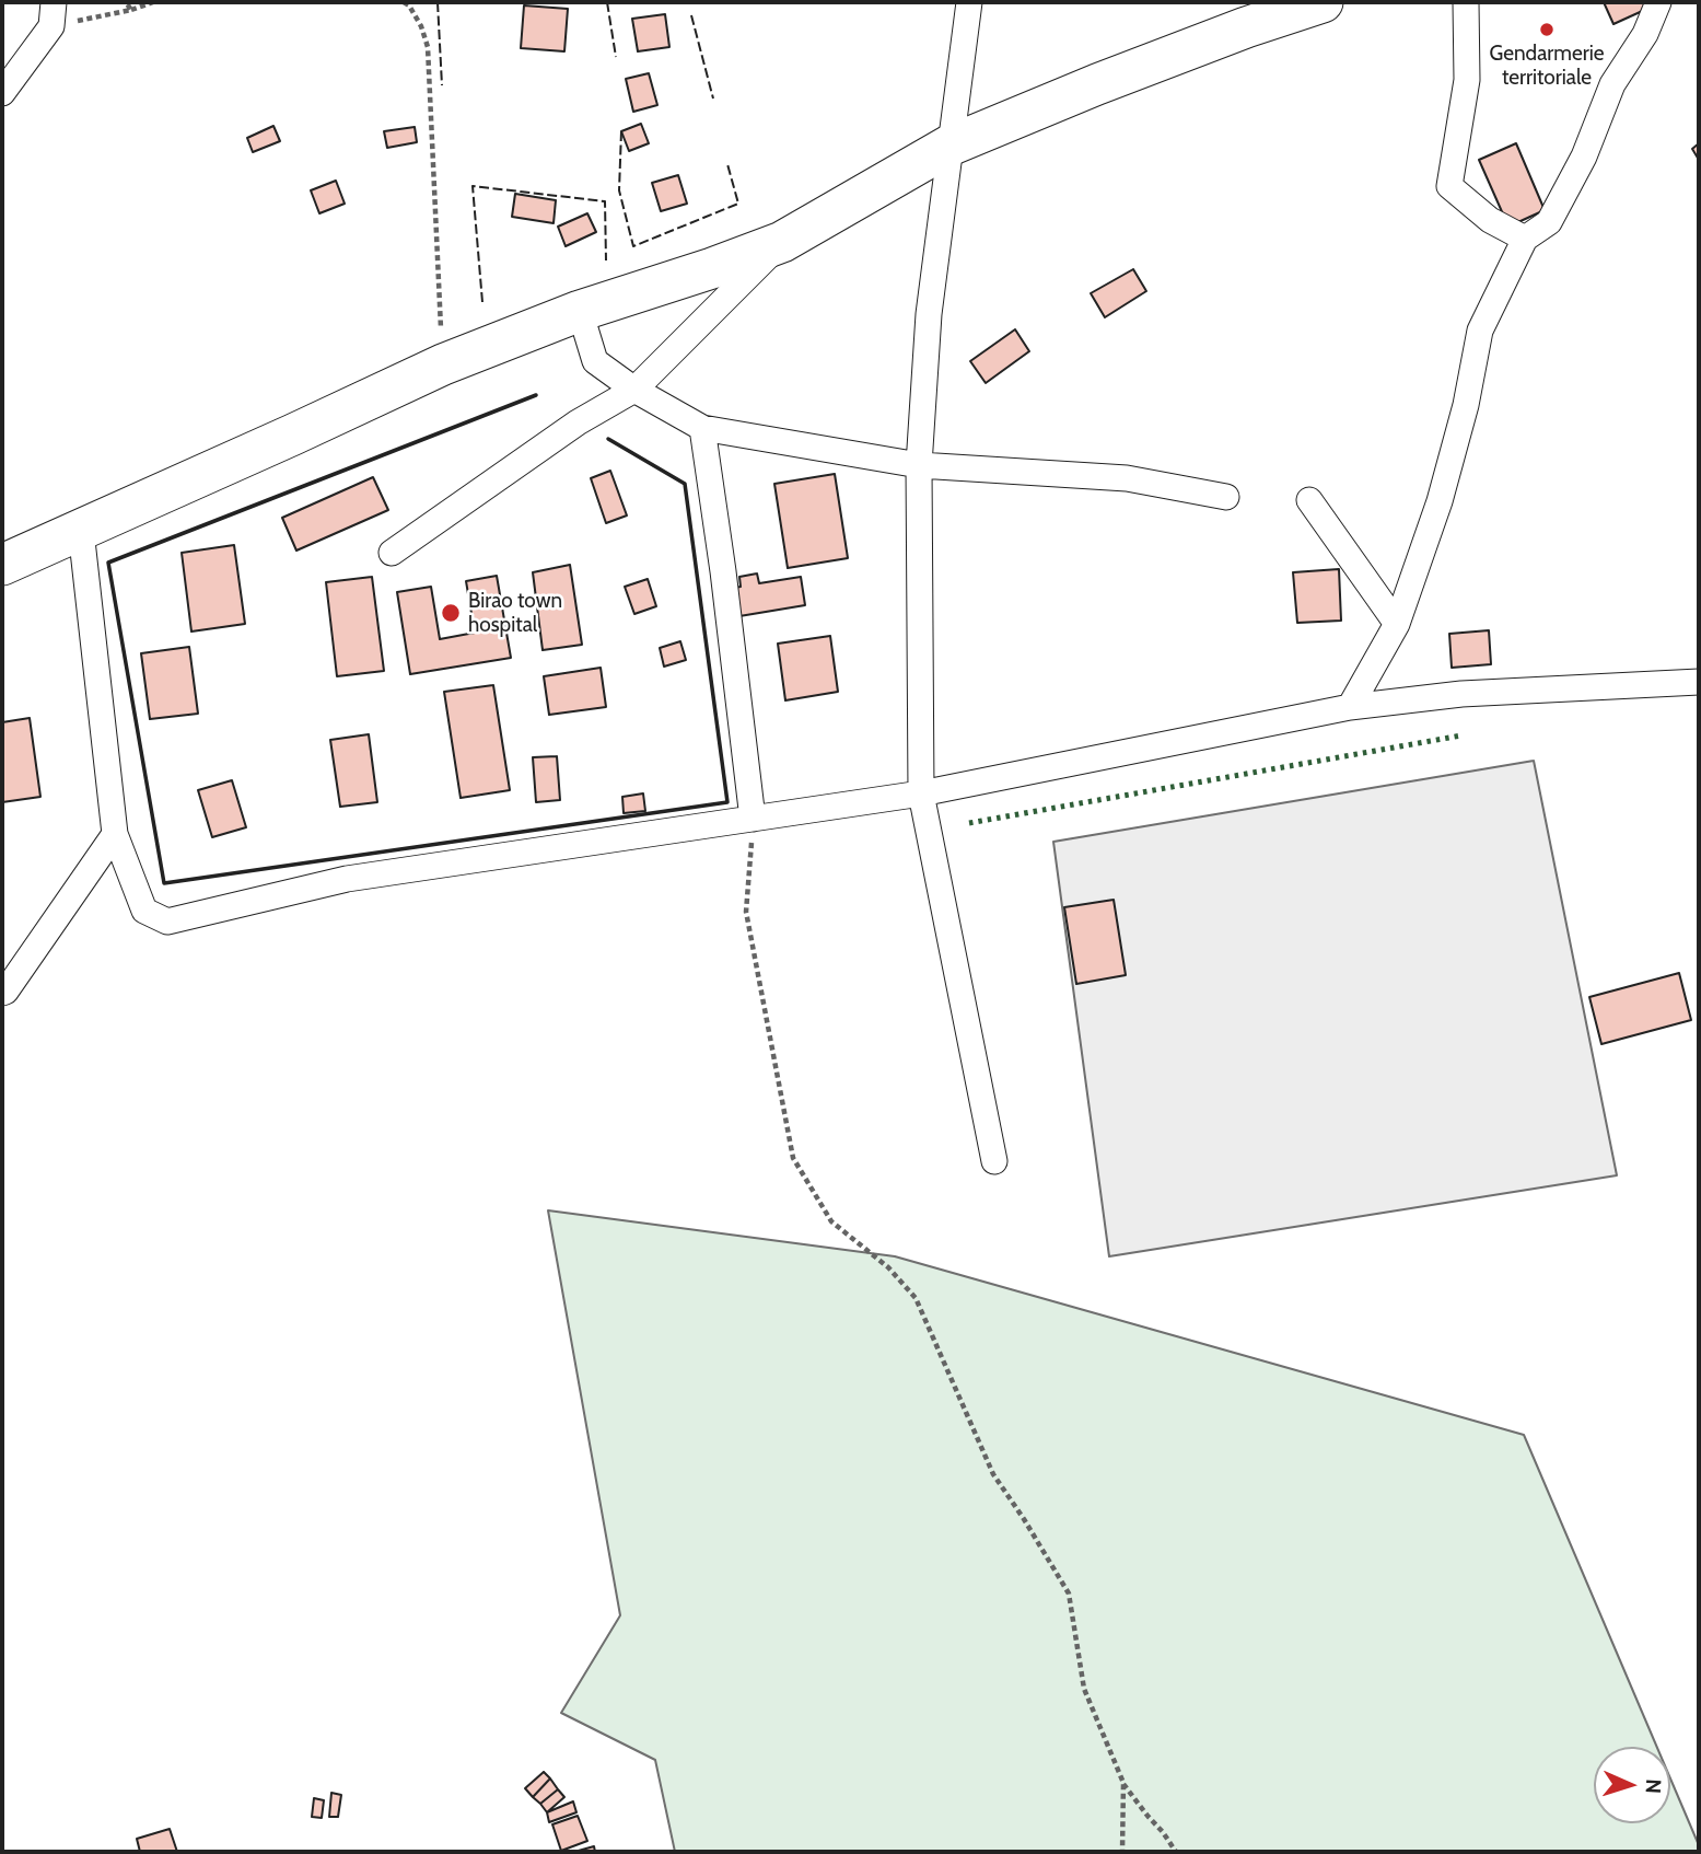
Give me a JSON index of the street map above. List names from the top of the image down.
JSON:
{
  "places": ["Gendarmerie territoriale", "Birao town hospital"],
  "north": "right"
}
